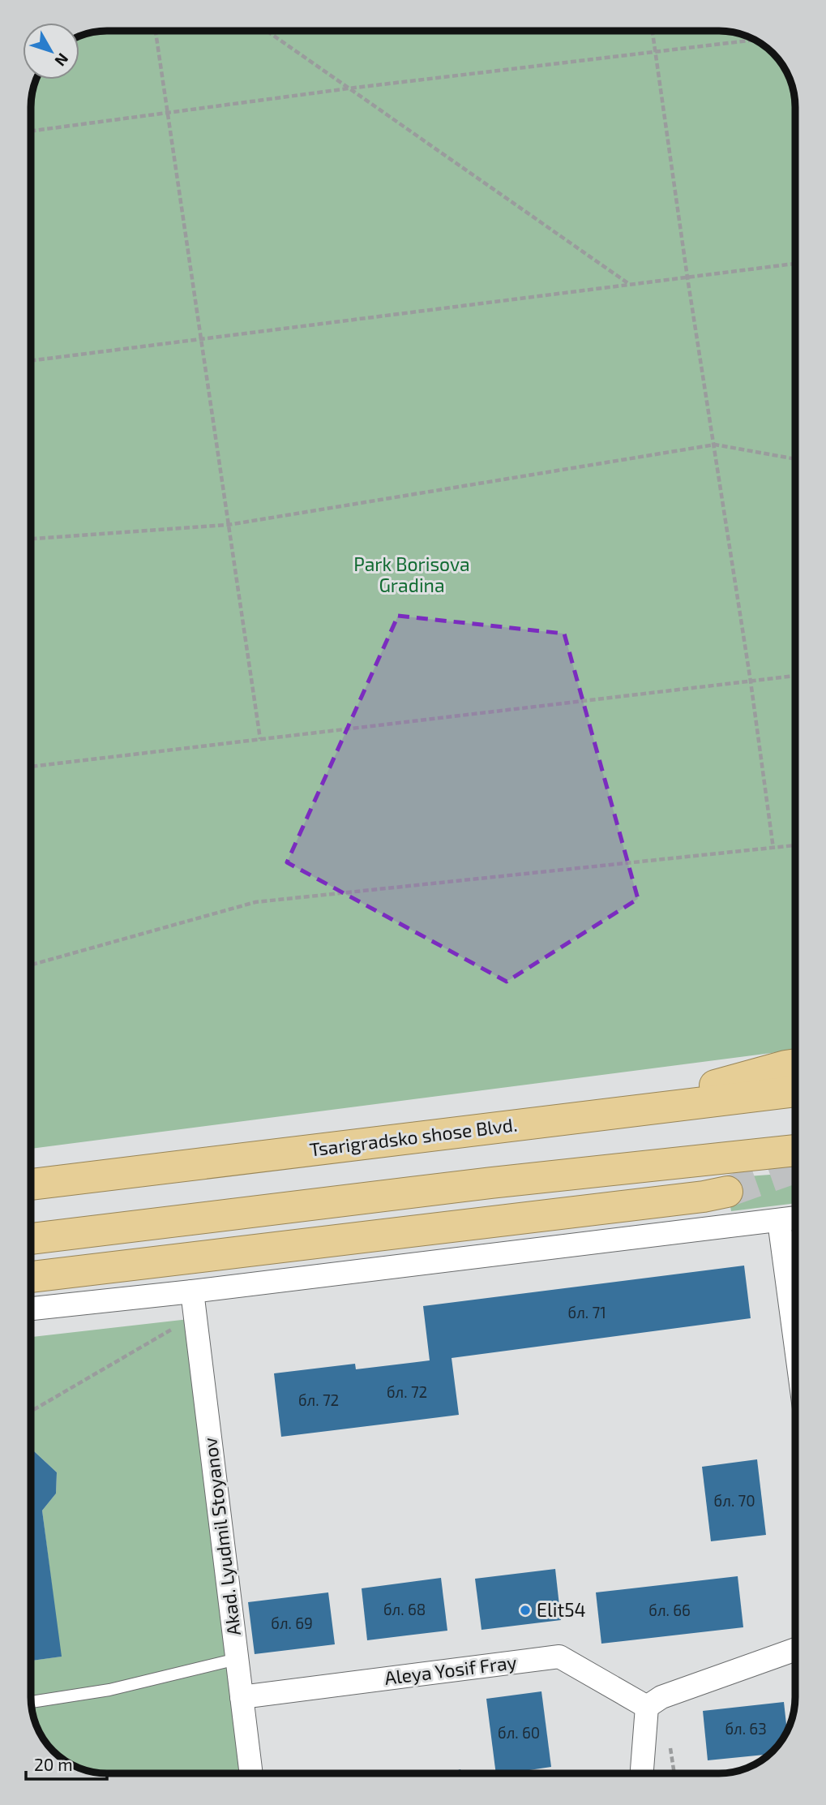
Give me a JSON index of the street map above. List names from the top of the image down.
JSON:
{
  "streets": {
    "highway": ["Tsarigradsko shose Blvd."],
    "street": ["Akad. Lyudmil Stoyanov", "Aleya Yosif Fray"]
  },
  "crossings": [
    ["Akad. Lyudmil Stoyanov", "Aleya Yosif Fray"]
  ],
  "parks": ["Park Borisova Gradina"],
  "places": ["Elit54"],
  "house_numbers": [
    "бл. 71",
    "бл. 72",
    "бл. 72",
    "бл. 70",
    "бл. 68",
    "бл. 66",
    "бл. 69",
    "бл. 63",
    "бл. 60"
  ],
  "scale_bar": "20 m",
  "north": "bottom right"
}
